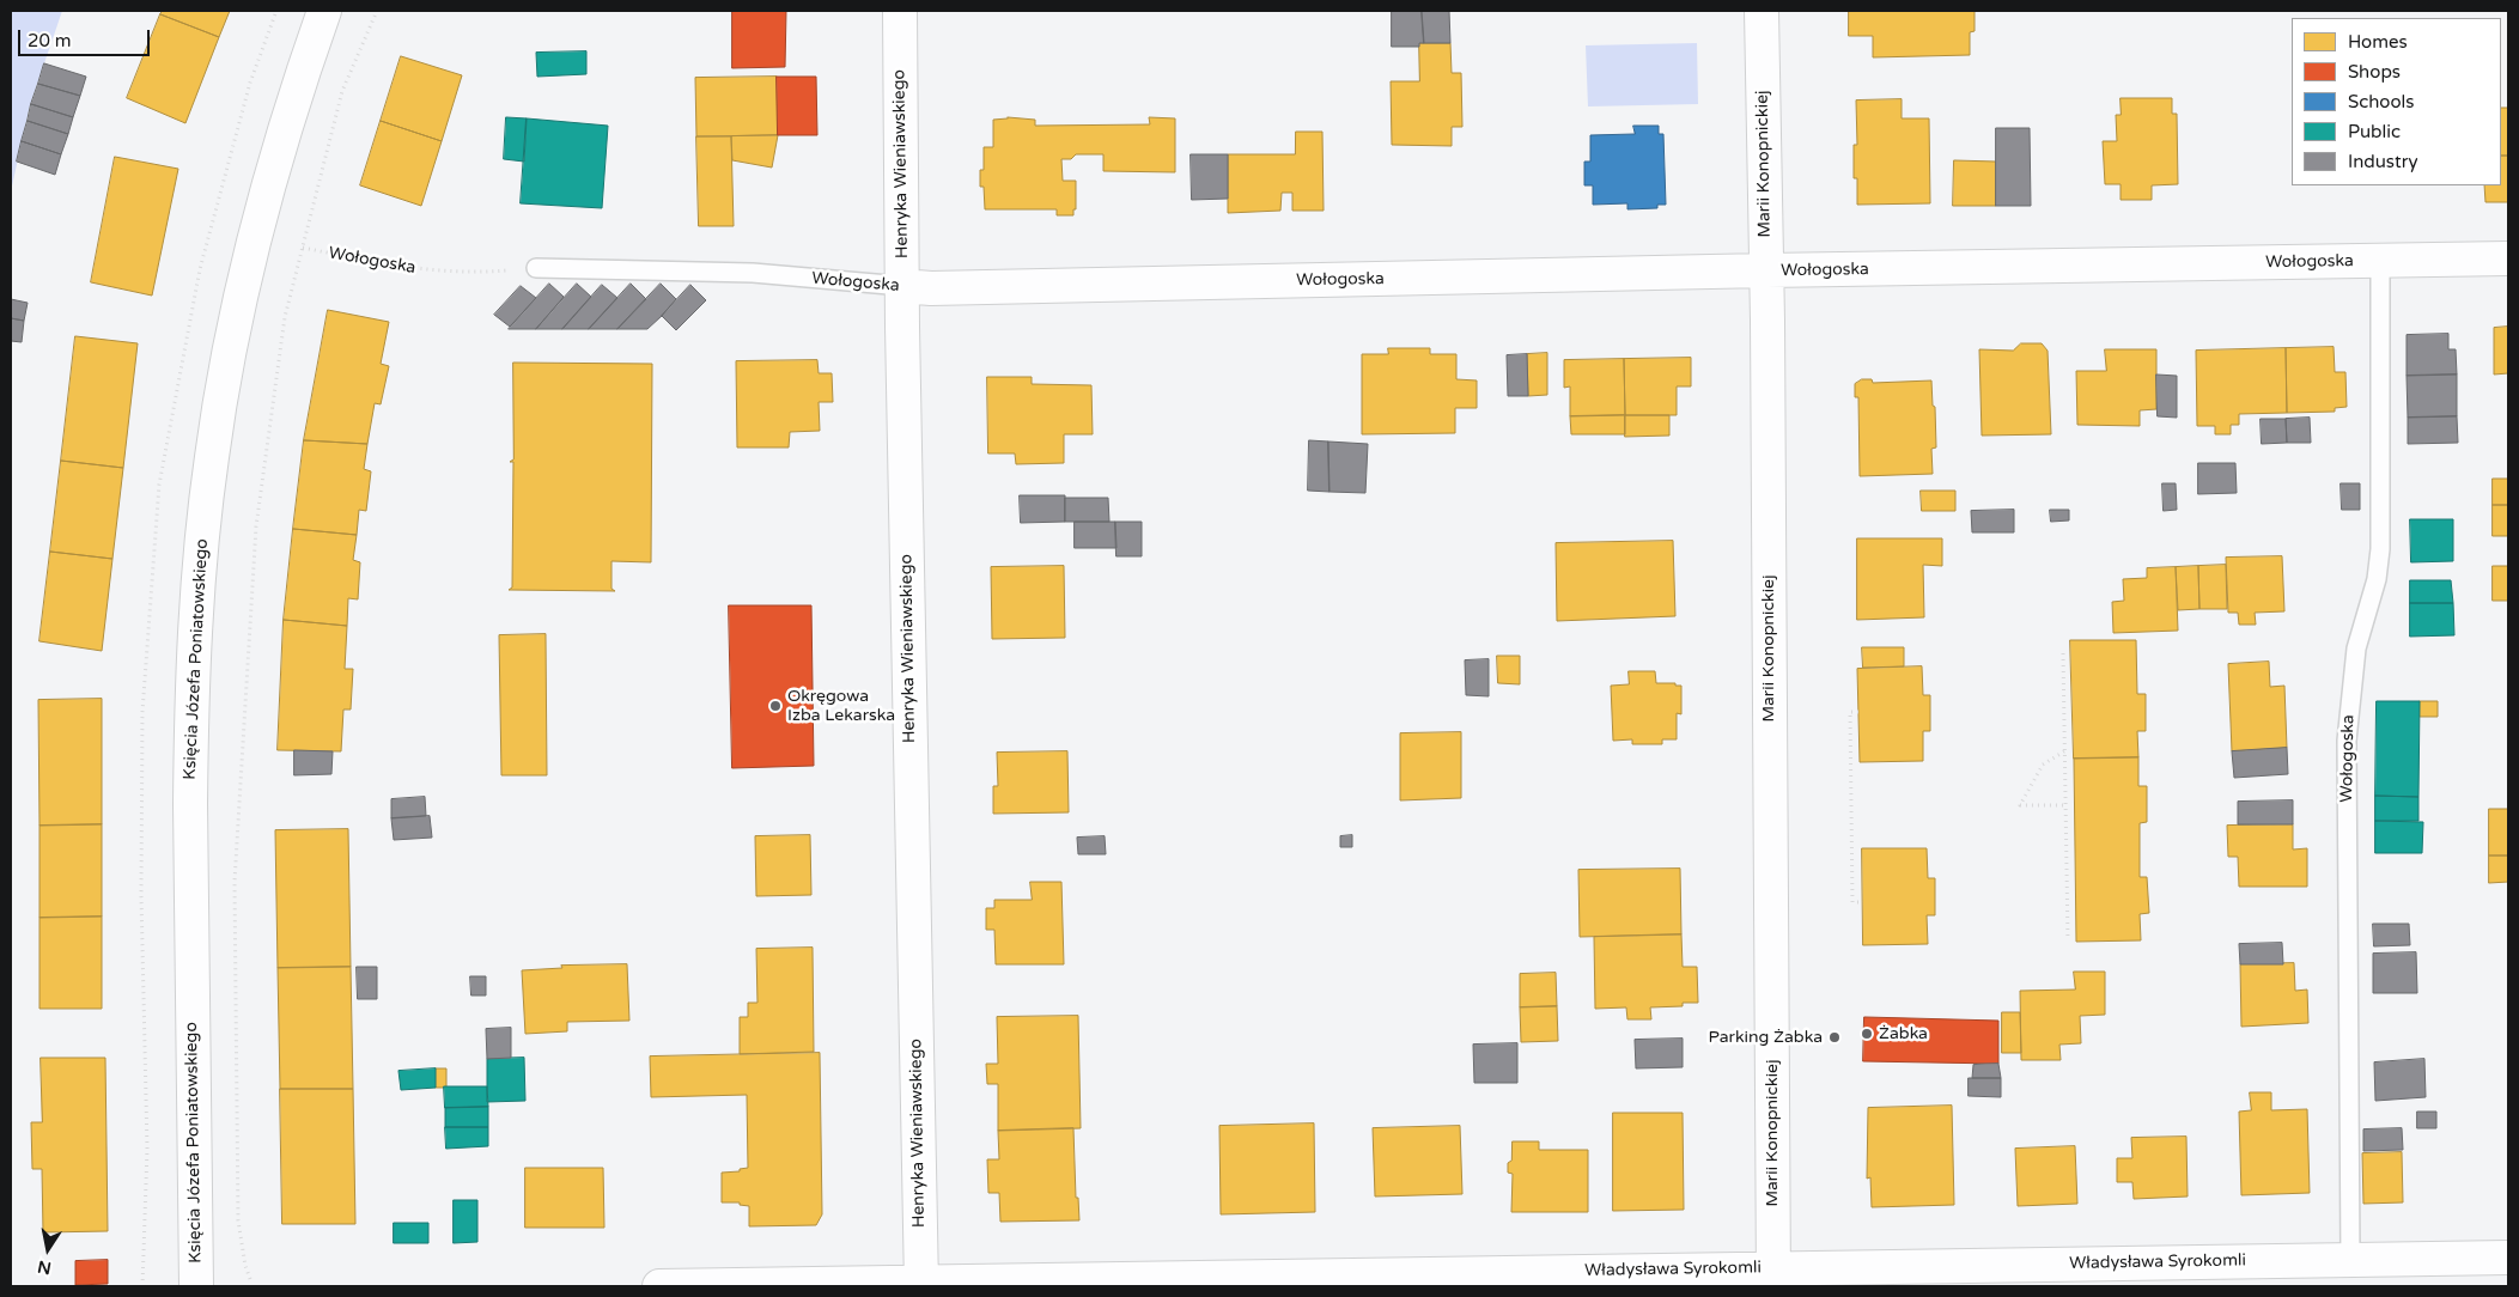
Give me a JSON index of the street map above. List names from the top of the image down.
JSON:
{
  "streets": {
    "street": [
      "Henryka Wieniawskiego",
      "Marii Konopnickiej",
      "Wołogoska",
      "Księcia Józefa Poniatowskiego",
      "Władysława Syrokomli"
    ]
  },
  "crossings": [
    ["Henryka Wieniawskiego", "Wołogoska"],
    ["Henryka Wieniawskiego", "Władysława Syrokomli"],
    ["Marii Konopnickiej", "Wołogoska"],
    ["Marii Konopnickiej", "Władysława Syrokomli"],
    ["Wołogoska", "Władysława Syrokomli"]
  ],
  "places": ["Okręgowa Izba Lekarska", "Żabka", "Parking Żabka"],
  "legend": [
    "Homes",
    "Shops",
    "Schools",
    "Public",
    "Industry"
  ],
  "scale_bar": "20 m",
  "north": "bottom"
}
